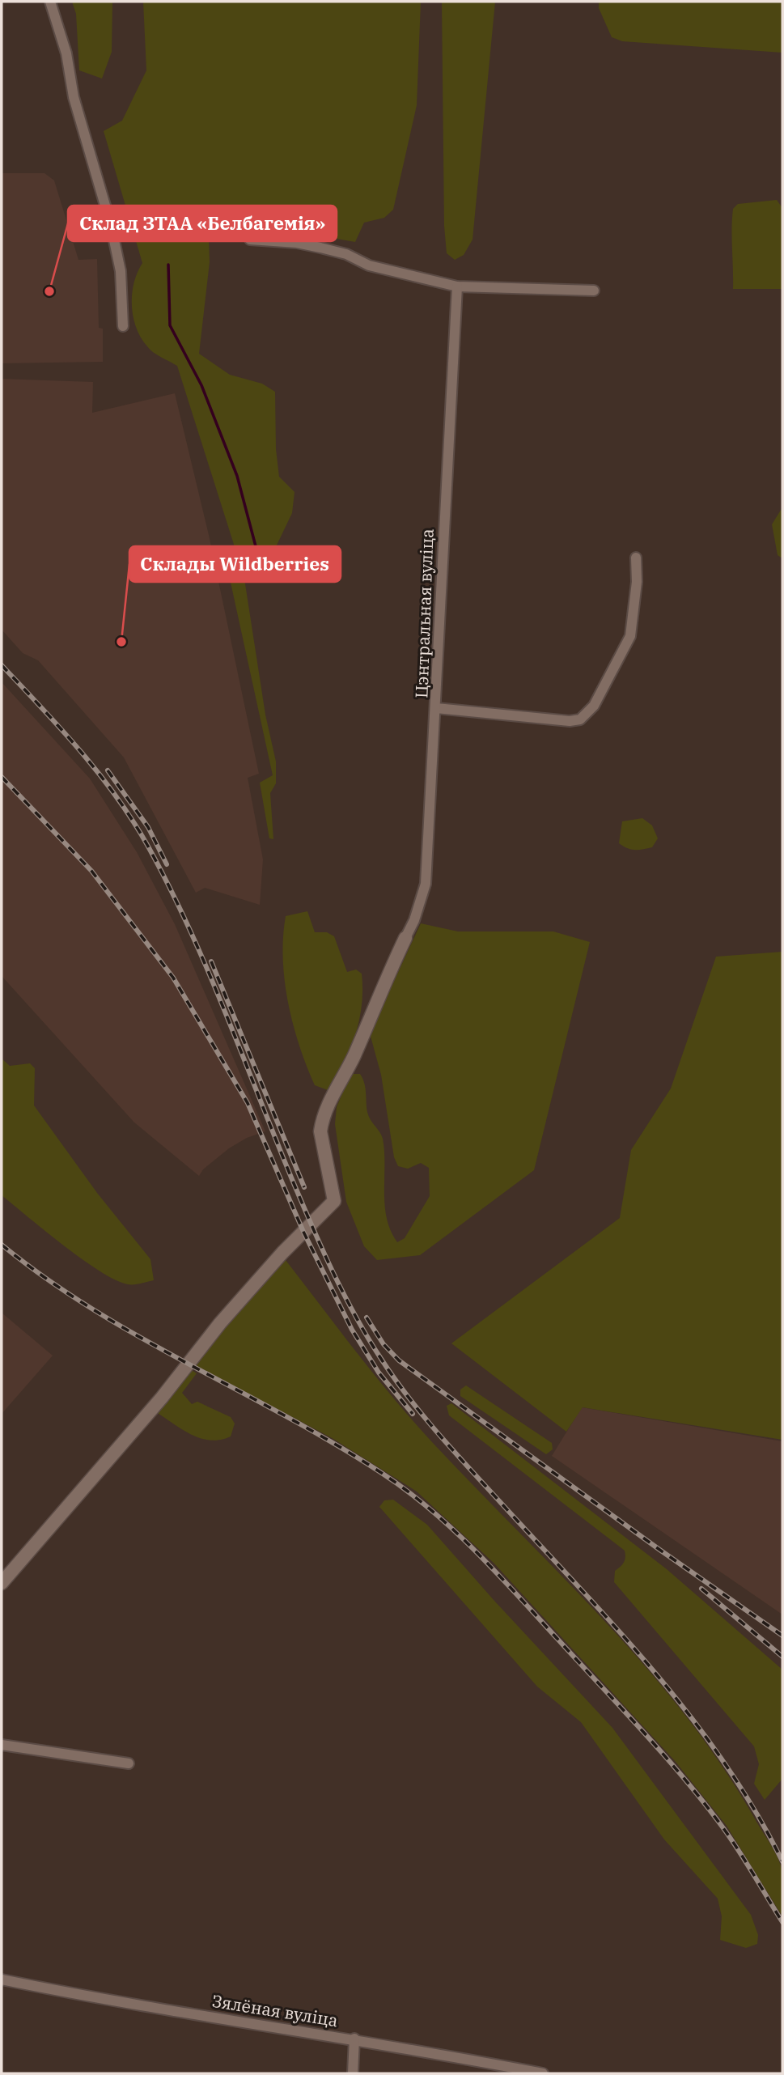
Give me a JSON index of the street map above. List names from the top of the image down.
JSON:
{
  "streets": {
    "street": ["Цэнтральная вуліца", "Зялёная вуліца"]
  },
  "places": ["Склад ЗТАА «Белбагемія»", "Склады Wildberries"]
}
